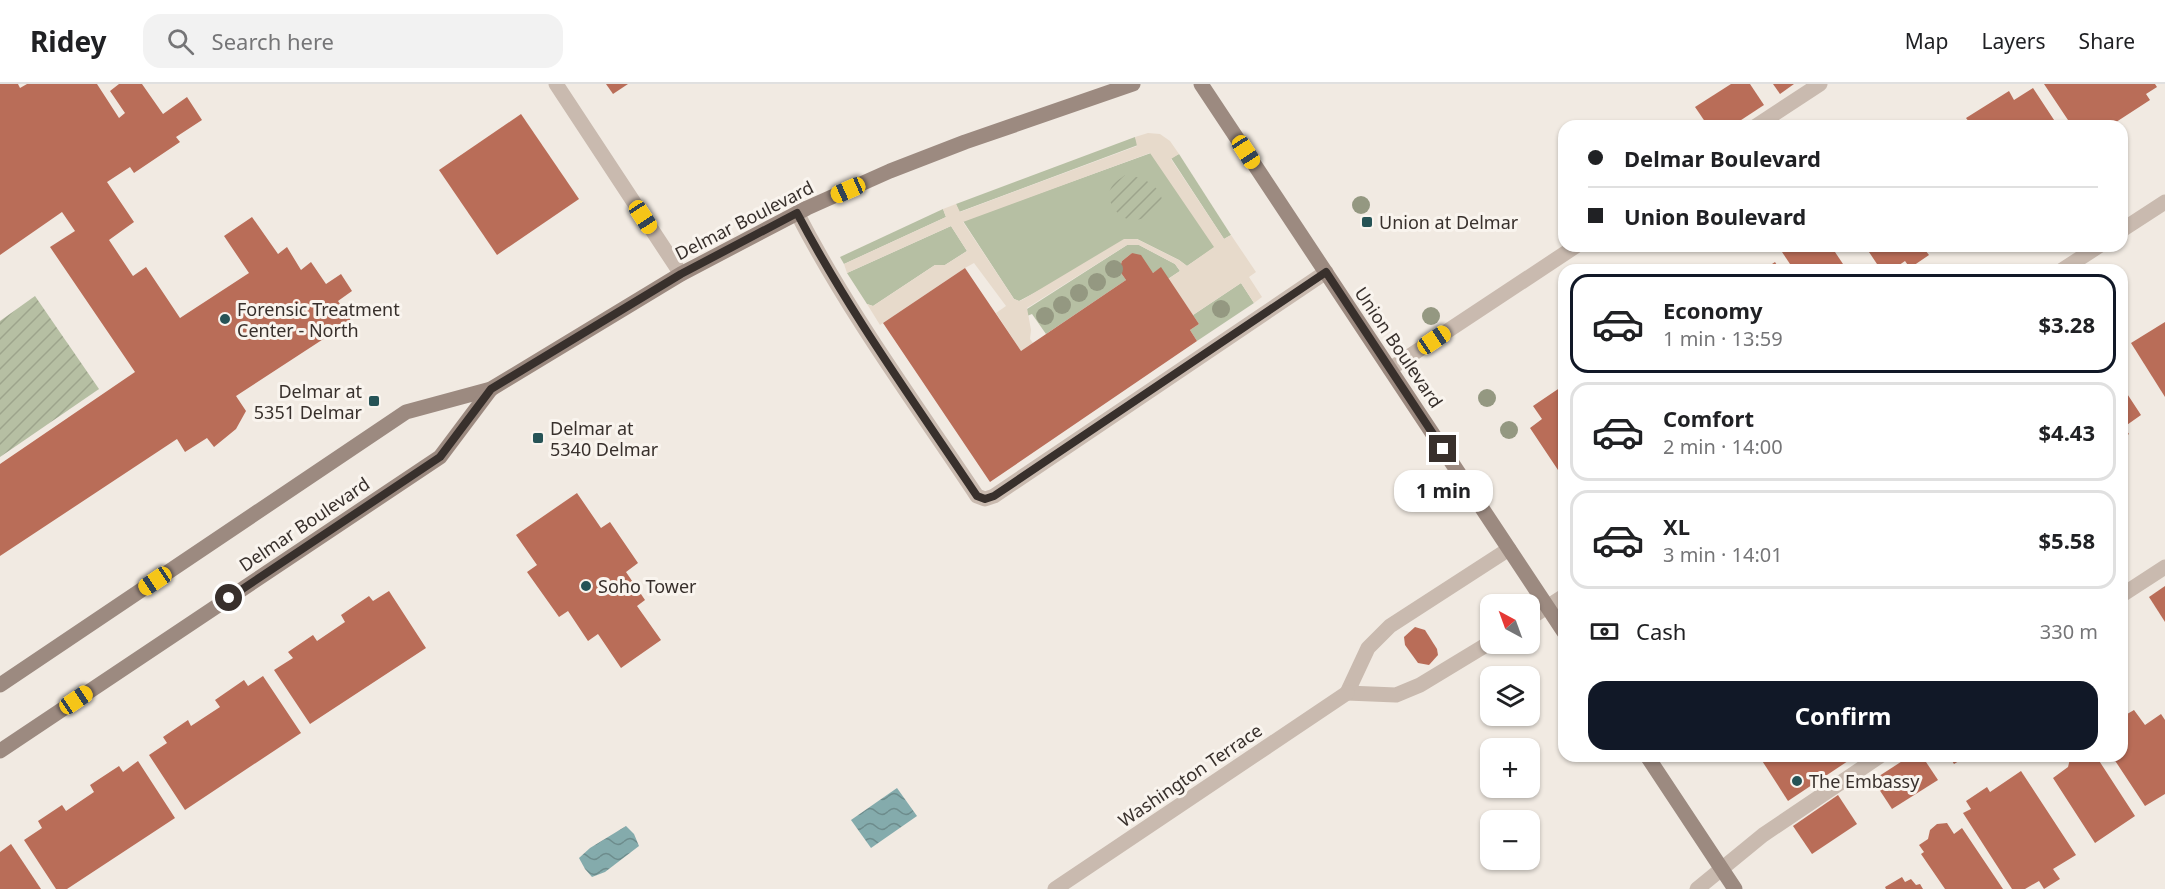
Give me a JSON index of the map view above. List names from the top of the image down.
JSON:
{
  "streets": {
    "main road": ["Delmar Boulevard", "Union Boulevard"],
    "street": ["Washington Terrace"]
  },
  "places": {
    "transit": ["Union at Delmar", "Delmar at 5351 Delmar", "Delmar at 5340 Delmar"],
    "other": ["Forensic Treatment Center - North", "Soho Tower", "The Embassy"]
  },
  "north": "top left",
  "page": {
    "header": "Ridey",
    "search": "Search here",
    "nav": ["Map", "Layers", "Share"],
    "banner": ["Delmar Boulevard", "Union Boulevard"],
    "list": [
      {
        "name": "Economy",
        "note": "1 min · 13:59",
        "value": "$3.28"
      },
      {
        "name": "Comfort",
        "note": "2 min · 14:00",
        "value": "$4.43"
      },
      {
        "name": "XL",
        "note": "3 min · 14:01",
        "value": "$5.58"
      }
    ],
    "bubble": "1 min",
    "map_buttons": ["+", "−"],
    "pay": ["Cash", "330 m"],
    "buttons": "Confirm"
  }
}
